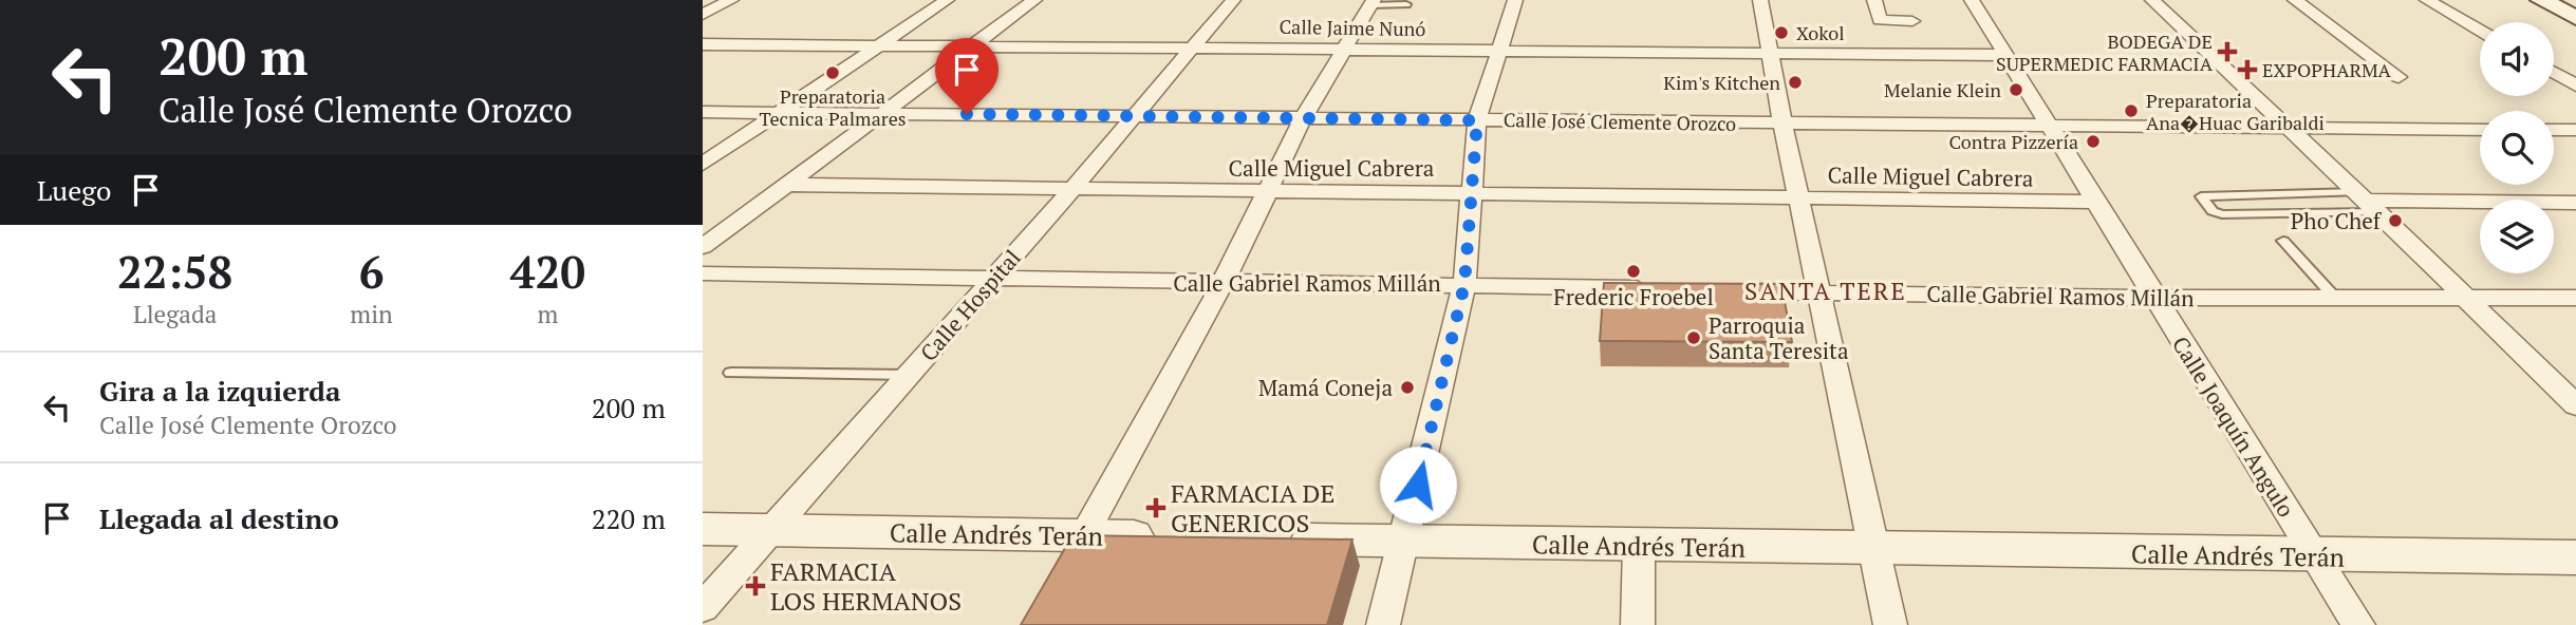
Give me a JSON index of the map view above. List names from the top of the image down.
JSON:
{
  "streets": {
    "street": [
      "Calle Jaime Nunó",
      "Calle José Clemente Orozco",
      "Calle Miguel Cabrera",
      "Calle Gabriel Ramos Millán",
      "Calle Hospital",
      "Calle Joaquín Angulo",
      "Calle Andrés Terán"
    ]
  },
  "crossings": [
    ["Calle Jaime Nunó", "Calle Hospital"],
    ["Calle Jaime Nunó", "Calle Joaquín Angulo"],
    ["Calle José Clemente Orozco", "Calle Hospital"],
    ["Calle José Clemente Orozco", "Calle Joaquín Angulo"],
    ["Calle Miguel Cabrera", "Calle Hospital"],
    ["Calle Miguel Cabrera", "Calle Joaquín Angulo"],
    ["Calle Gabriel Ramos Millán", "Calle Hospital"],
    ["Calle Gabriel Ramos Millán", "Calle Joaquín Angulo"],
    ["Calle Hospital", "Calle Andrés Terán"],
    ["Calle Joaquín Angulo", "Calle Andrés Terán"]
  ],
  "districts": ["SANTA TERE"],
  "places": {
    "other": [
      "Xokol",
      "Preparatoria Tecnica Palmares",
      "Kim's Kitchen",
      "Melanie Klein",
      "Preparatoria Ana�Huac Garibaldi",
      "Contra Pizzería",
      "Pho Chef",
      "Frederic Froebel",
      "Parroquia Santa Teresita",
      "Mamá Coneja"
    ],
    "health": [
      "BODEGA DE SUPERMEDIC FARMACIA",
      "EXPOPHARMA",
      "FARMACIA DE GENERICOS",
      "FARMACIA LOS HERMANOS"
    ]
  },
  "page": {
    "turn": ["200 m", "Calle José Clemente Orozco"],
    "then": "Luego",
    "eta": [
      "22:58",
      "Llegada",
      "6",
      "min",
      "420",
      "m"
    ],
    "list": [
      {
        "name": "Gira a la izquierda",
        "note": "Calle José Clemente Orozco",
        "value": "200 m"
      },
      {
        "name": "Llegada al destino",
        "value": "220 m"
      }
    ]
  }
}
